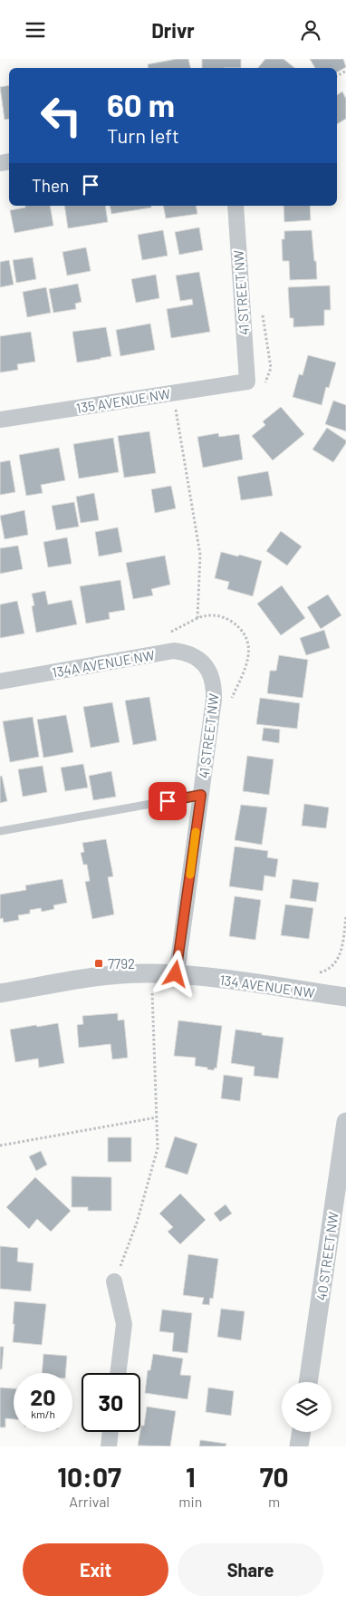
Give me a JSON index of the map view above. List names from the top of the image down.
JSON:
{
  "streets": {
    "street": [
      "41 STREET NW",
      "135 AVENUE NW",
      "134A AVENUE NW",
      "134 AVENUE NW",
      "40 STREET NW"
    ]
  },
  "crossings": [
    ["41 STREET NW", "135 AVENUE NW"],
    ["41 STREET NW", "134A AVENUE NW"],
    ["41 STREET NW", "134 AVENUE NW"]
  ],
  "places": {
    "transit": ["7792"]
  },
  "page": {
    "header": "Drivr",
    "turn": ["60 m", "Turn left"],
    "then": "Then",
    "speed": "20 km/h",
    "limit": "30",
    "eta": [
      "10:07",
      "Arrival",
      "1",
      "min",
      "70",
      "m"
    ],
    "buttons": ["Exit", "Share"]
  }
}
